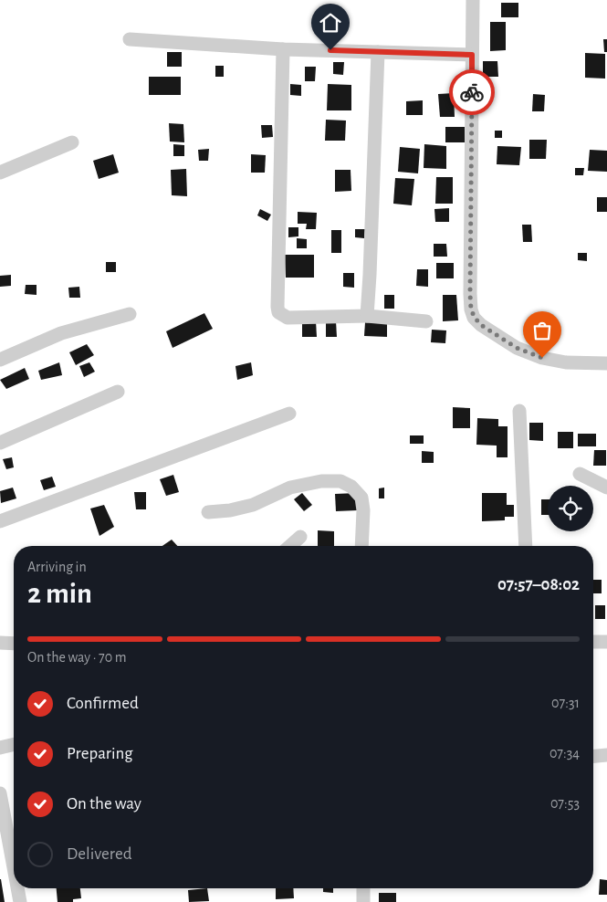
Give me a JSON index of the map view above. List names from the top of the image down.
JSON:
{
  "page": {
    "heading": ["2 min", "Arriving in", "07:57–08:02"],
    "bar": "On the way · 70 m",
    "list": [
      ["Confirmed", "07:31"],
      ["Preparing", "07:34"],
      ["On the way", "07:53"],
      "Delivered"
    ]
  }
}
